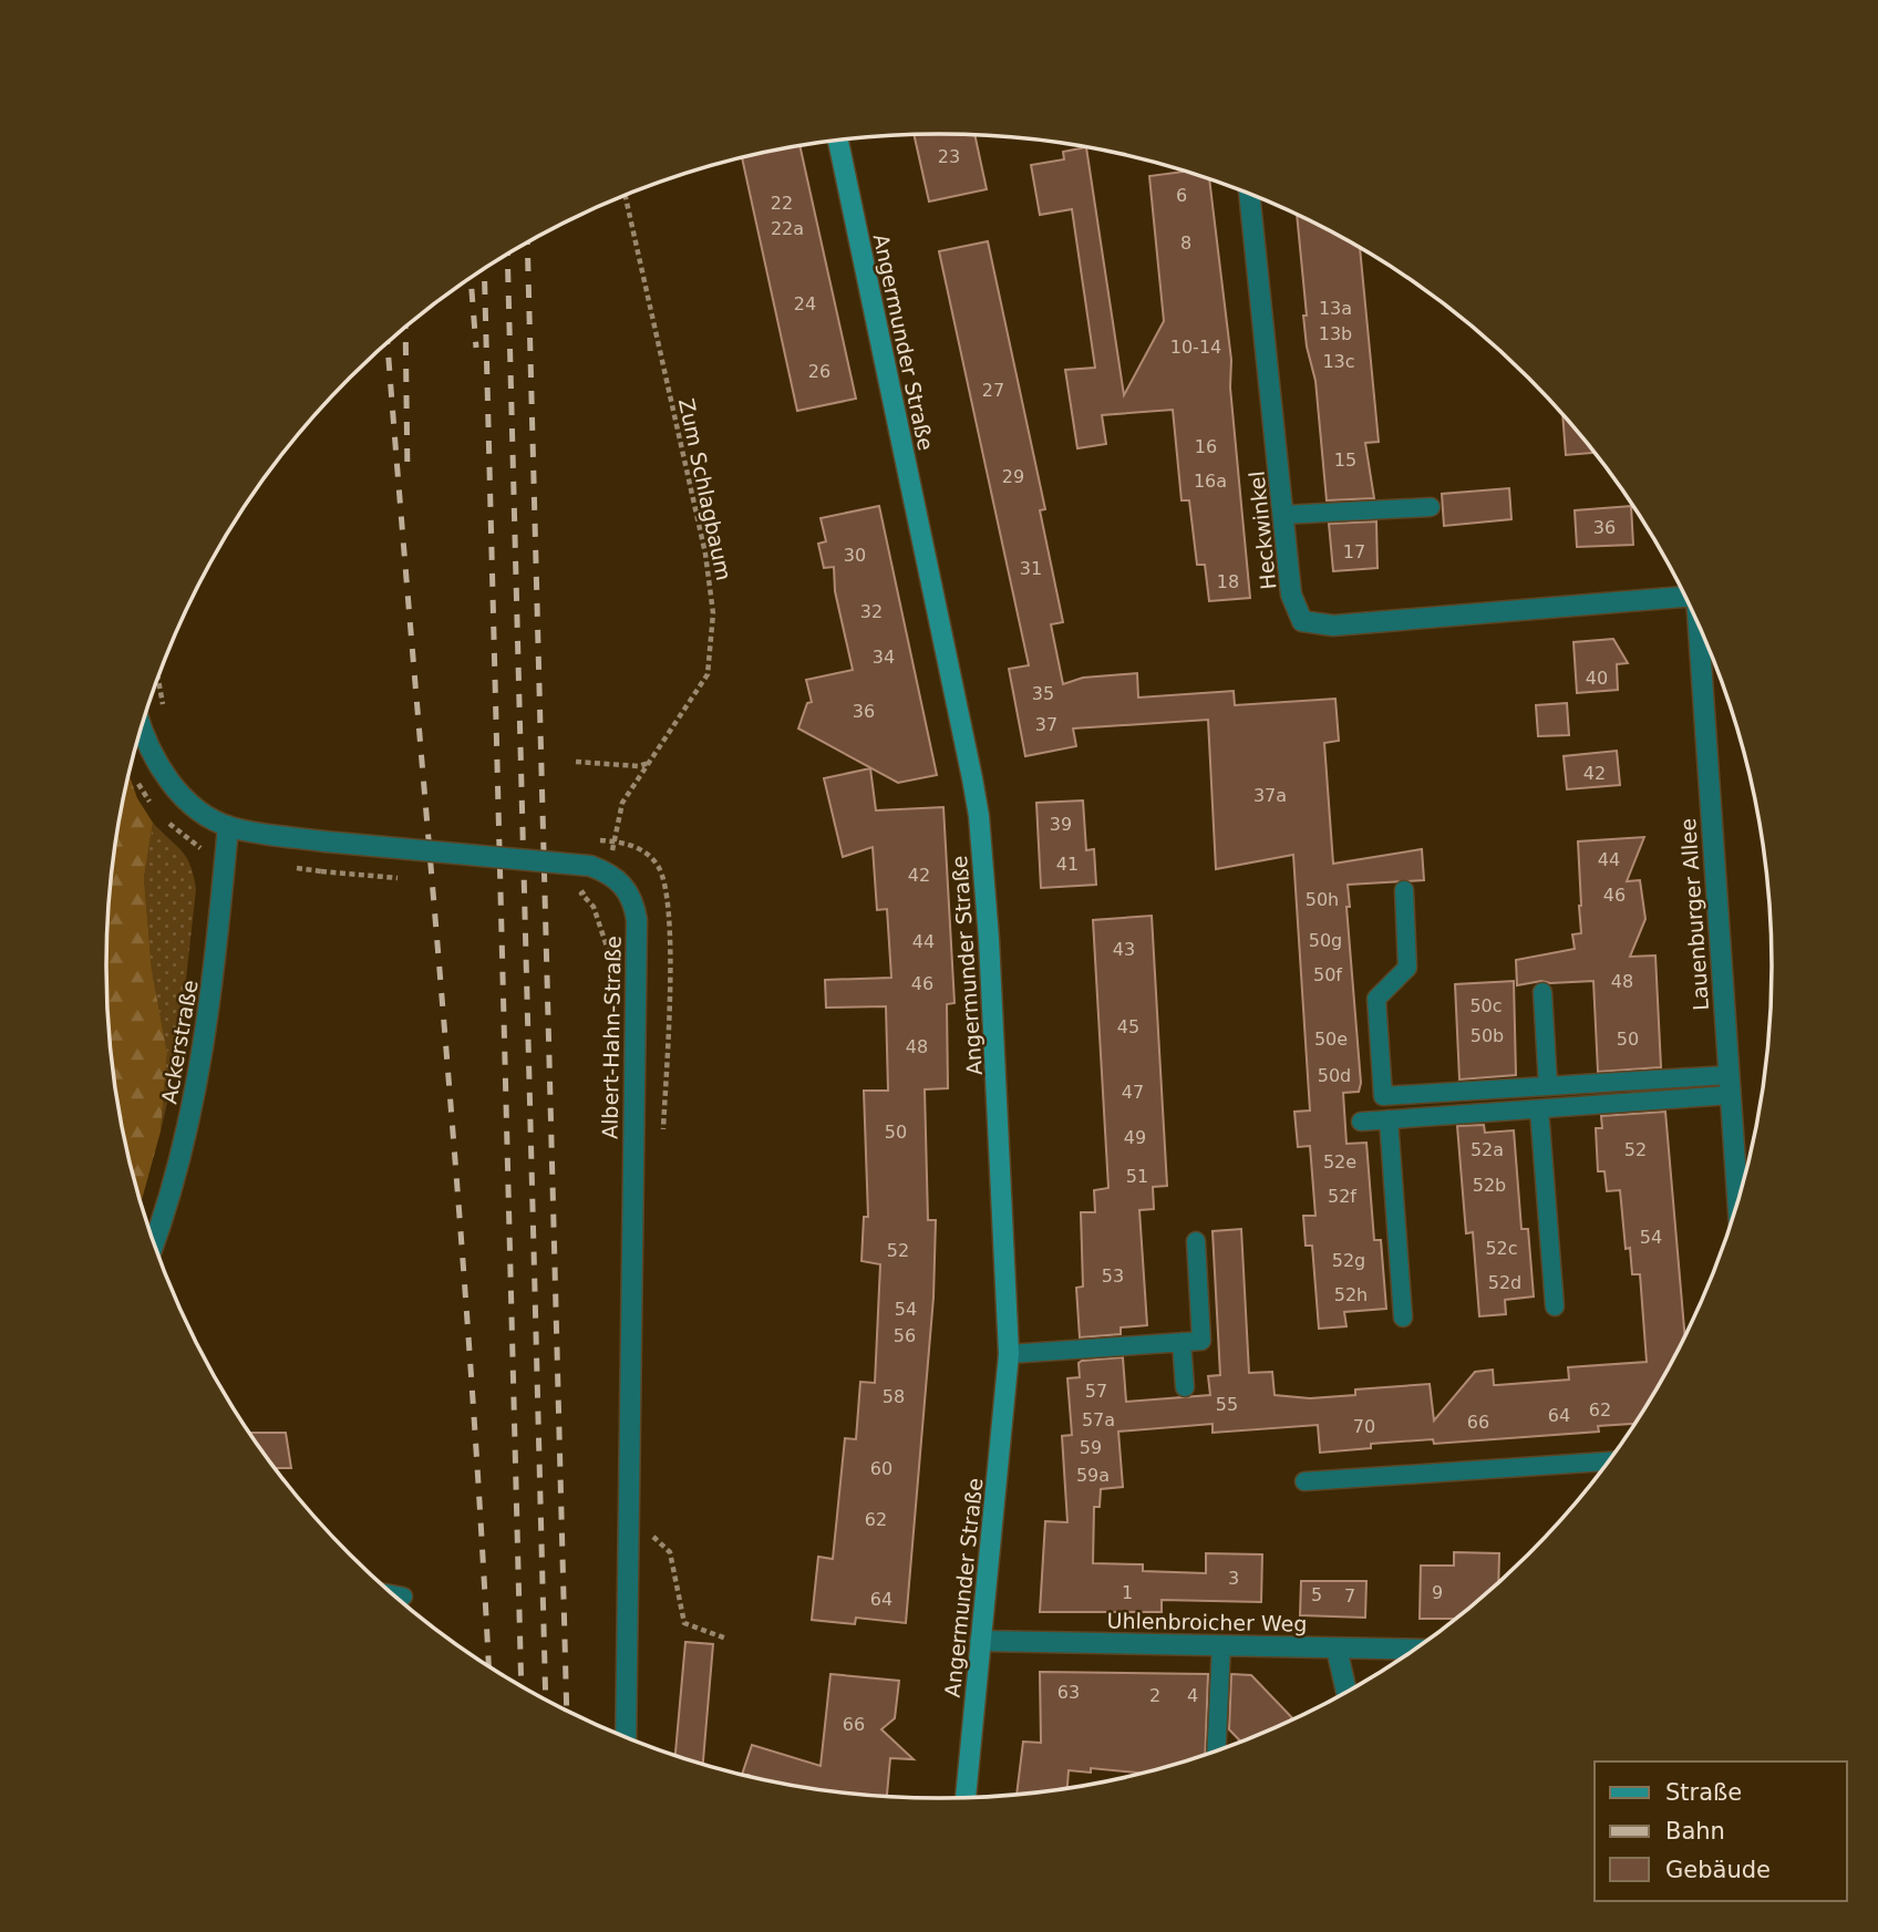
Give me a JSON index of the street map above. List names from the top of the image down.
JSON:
{
  "streets": {
    "main road": ["Angermunder Straße"],
    "street": [
      "Heckwinkel",
      "Lauenburger Allee",
      "Albert-Hahn-Straße",
      "Ackerstraße",
      "Uhlenbroicher Weg"
    ],
    "path": ["Zum Schlagbaum"]
  },
  "crossings": [
    ["Angermunder Straße", "Uhlenbroicher Weg"],
    ["Zum Schlagbaum", "Albert-Hahn-Straße"]
  ],
  "house_numbers": [
    "23",
    "6",
    "22",
    "22a",
    "8",
    "24",
    "13a",
    "13b",
    "10-14",
    "13c",
    "26",
    "27",
    "16",
    "15",
    "29",
    "16a",
    "36",
    "17",
    "30",
    "31",
    "18",
    "32",
    "34",
    "40",
    "35",
    "36",
    "37",
    "42",
    "37a",
    "39",
    "44",
    "41",
    "42",
    "46",
    "50h",
    "50g",
    "44",
    "43",
    "50f",
    "48",
    "46",
    "50c",
    "45",
    "50b",
    "50e",
    "50",
    "48",
    "50d",
    "47",
    "50",
    "49",
    "52a",
    "52",
    "52e",
    "51",
    "52b",
    "52f",
    "54",
    "52c",
    "52",
    "52g",
    "53",
    "52d",
    "52h",
    "54",
    "56",
    "57",
    "58",
    "55",
    "62",
    "64",
    "57a",
    "66",
    "70",
    "59",
    "60",
    "59a",
    "62",
    "3",
    "1",
    "9",
    "5",
    "7",
    "64",
    "63",
    "2",
    "4",
    "66"
  ],
  "legend": ["Straße", "Bahn", "Gebäude"]
}
